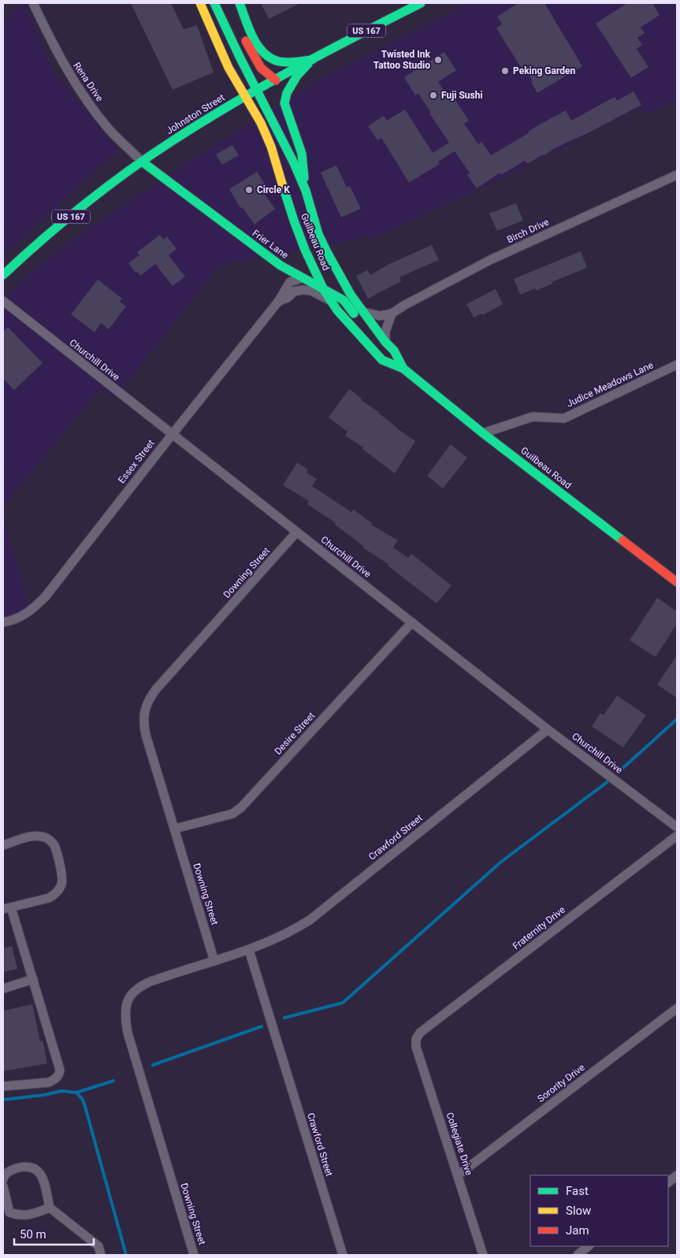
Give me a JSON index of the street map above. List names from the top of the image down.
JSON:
{
  "streets": {
    "street": [
      "US 167",
      "Rena Drive",
      "Johnston Street",
      "Birch Drive",
      "Guilbeau Road",
      "Frier Lane",
      "Churchill Drive",
      "Judice Meadows Lane",
      "Essex Street",
      "Downing Street",
      "Desire Street",
      "Crawford Street",
      "Fraternity Drive",
      "Sorority Drive",
      "Collegiate Drive"
    ]
  },
  "crossings": [
    ["Rena Drive", "Johnston Street"],
    ["Rena Drive", "Frier Lane"],
    ["Johnston Street", "Guilbeau Road"],
    ["Johnston Street", "Frier Lane"],
    ["Guilbeau Road", "Frier Lane"],
    ["Guilbeau Road", "Judice Meadows Lane"],
    ["Guilbeau Road", "Essex Street"],
    ["Frier Lane", "Essex Street"],
    ["Churchill Drive", "Essex Street"],
    ["Churchill Drive", "Downing Street"],
    ["Churchill Drive", "Desire Street"],
    ["Churchill Drive", "Crawford Street"],
    ["Downing Street", "Desire Street"],
    ["Downing Street", "Crawford Street"],
    ["Fraternity Drive", "Collegiate Drive"],
    ["Sorority Drive", "Collegiate Drive"]
  ],
  "places": [
    "Twisted Ink Tattoo Studio",
    "Peking Garden",
    "Fuji Sushi",
    "Circle K"
  ],
  "legend": ["Fast", "Slow", "Jam"],
  "scale_bar": "50 m"
}
